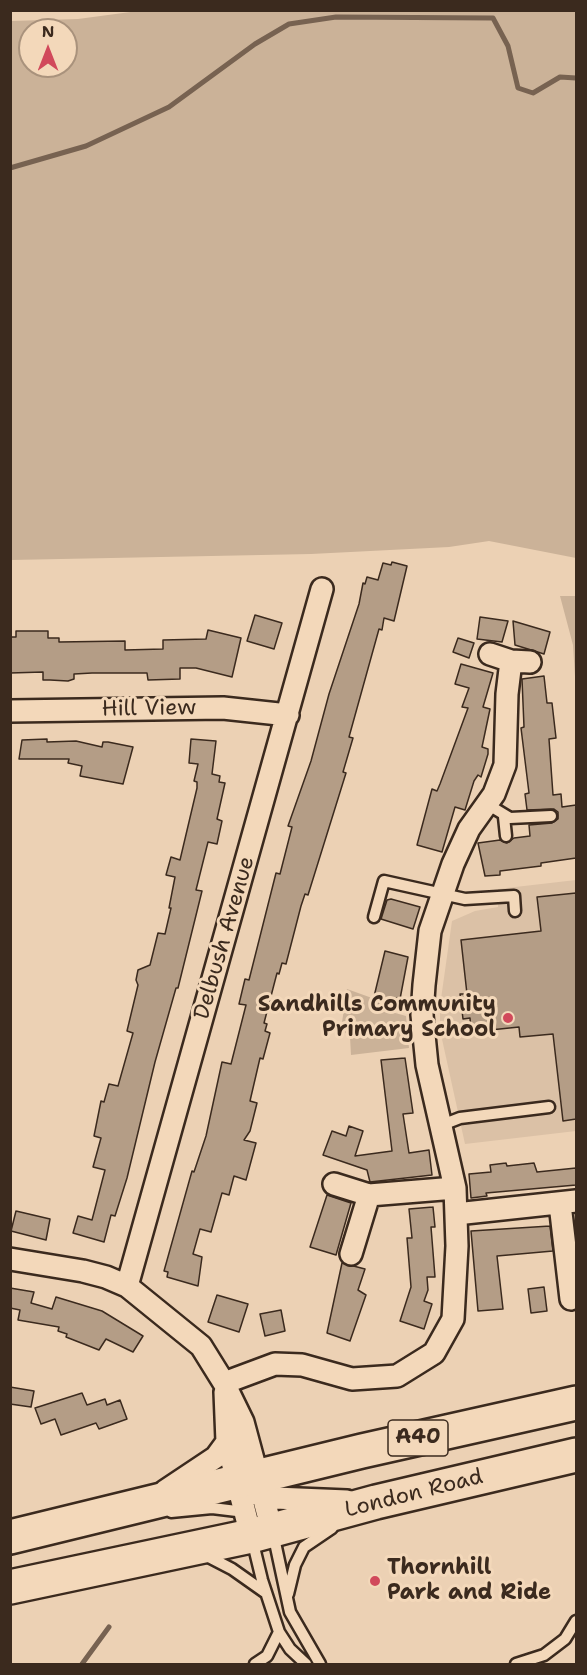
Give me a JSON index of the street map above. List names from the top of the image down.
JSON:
{
  "streets": {
    "highway": ["A40", "London Road"],
    "street": ["Hill View", "Delbush Avenue"]
  },
  "crossings": [
    ["Hill View", "Delbush Avenue"],
    ["A40", "London Road"]
  ],
  "places": ["Sandhills Community Primary School", "Thornhill Park and Ride"],
  "north": "top"
}
